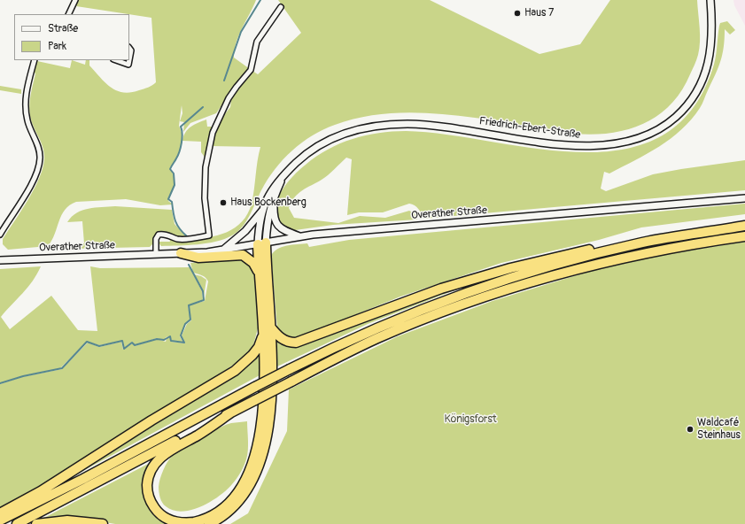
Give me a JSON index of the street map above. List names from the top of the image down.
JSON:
{
  "streets": {
    "main road": ["Friedrich-Ebert-Straße", "Overather Straße"]
  },
  "parks": ["Königsforst"],
  "places": ["Haus 7", "Haus Bockenberg", "Waldcafé Steinhaus"],
  "legend": ["Straße", "Park"]
}
